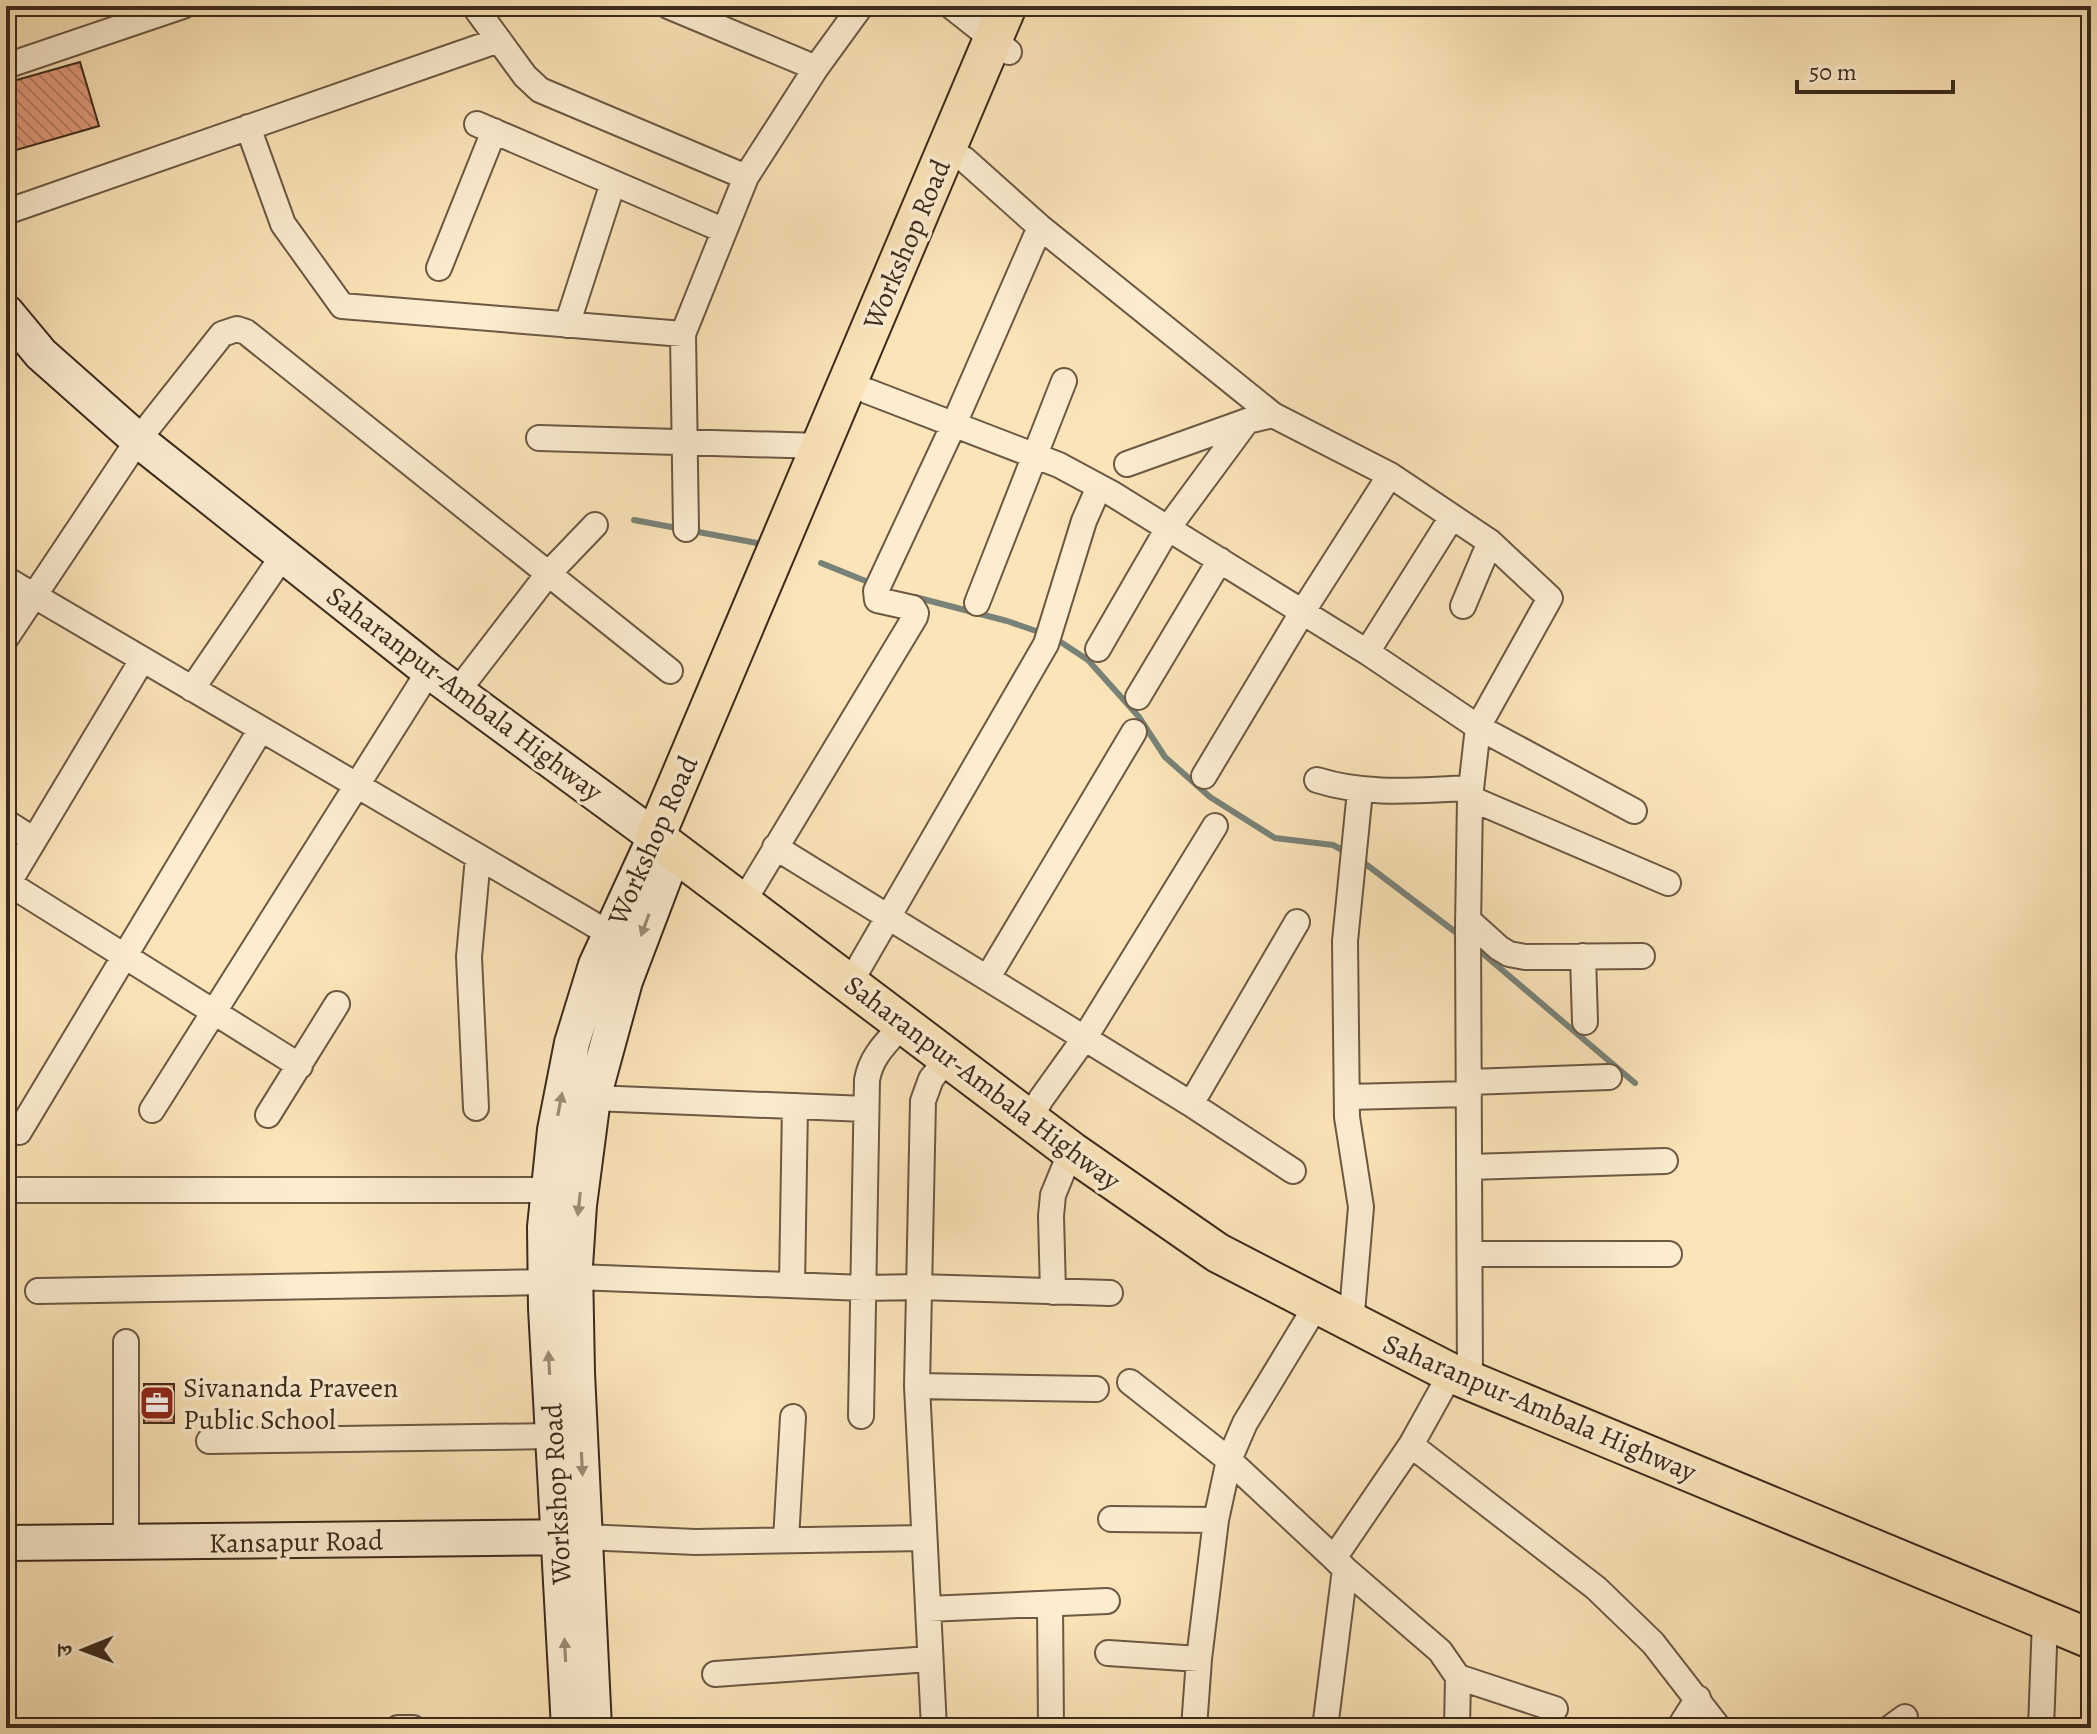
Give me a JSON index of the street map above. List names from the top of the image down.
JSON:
{
  "streets": {
    "main road": ["Workshop Road", "Saharanpur-Ambala Highway", "Kansapur Road"]
  },
  "crossings": [
    ["Workshop Road", "Saharanpur-Ambala Highway"],
    ["Workshop Road", "Kansapur Road"]
  ],
  "places": {
    "office": ["Sivananda Praveen Public School"]
  },
  "scale_bar": "50 m",
  "north": "left"
}
